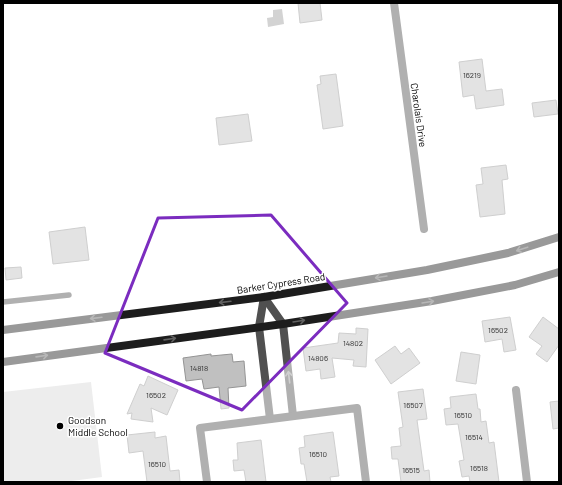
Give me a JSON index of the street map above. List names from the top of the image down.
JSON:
{
  "streets": {
    "main road": ["Barker Cypress Road"],
    "street": ["Charolais Drive"]
  },
  "places": ["Goodson Middle School"],
  "house_numbers": [
    "16219",
    "16502",
    "14802",
    "14806",
    "14818",
    "16502",
    "16507",
    "16510",
    "16514",
    "16510",
    "16510",
    "16518",
    "16515"
  ]
}
